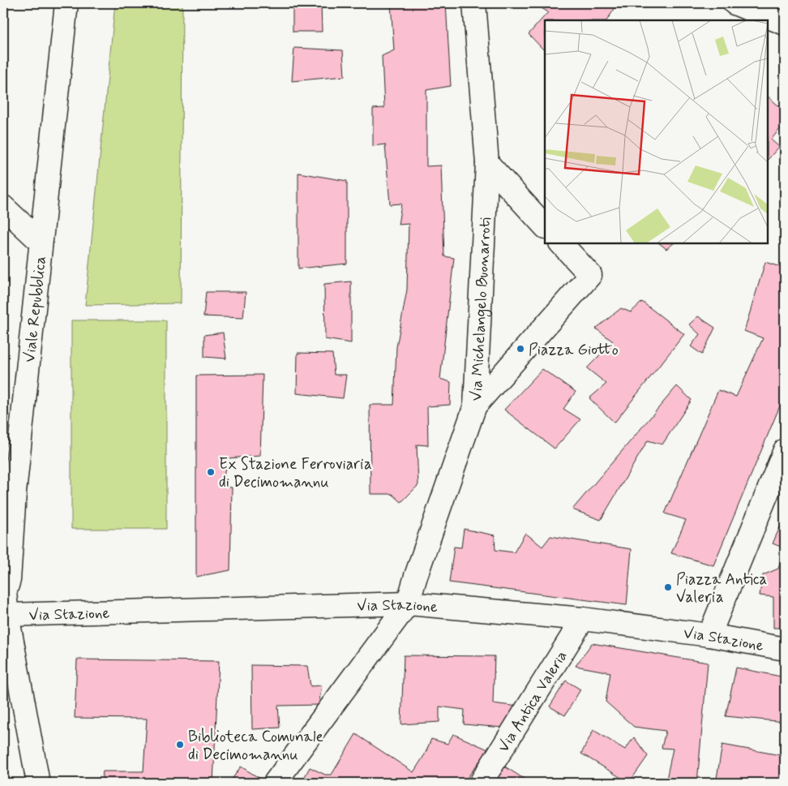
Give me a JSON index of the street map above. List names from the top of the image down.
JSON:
{
  "streets": {
    "street": [
      "Viale Repubblica",
      "Via Michelangelo Buonarroti",
      "Via Stazione",
      "Via Antica Valeria"
    ]
  },
  "crossings": [
    ["Viale Repubblica", "Via Stazione"],
    ["Via Michelangelo Buonarroti", "Via Stazione"],
    ["Via Stazione", "Via Antica Valeria"]
  ],
  "places": [
    "Piazza Giotto",
    "Ex Stazione Ferroviaria di Decimomannu",
    "Piazza Antica Valeria",
    "Biblioteca Comunale di Decimomannu"
  ]
}
